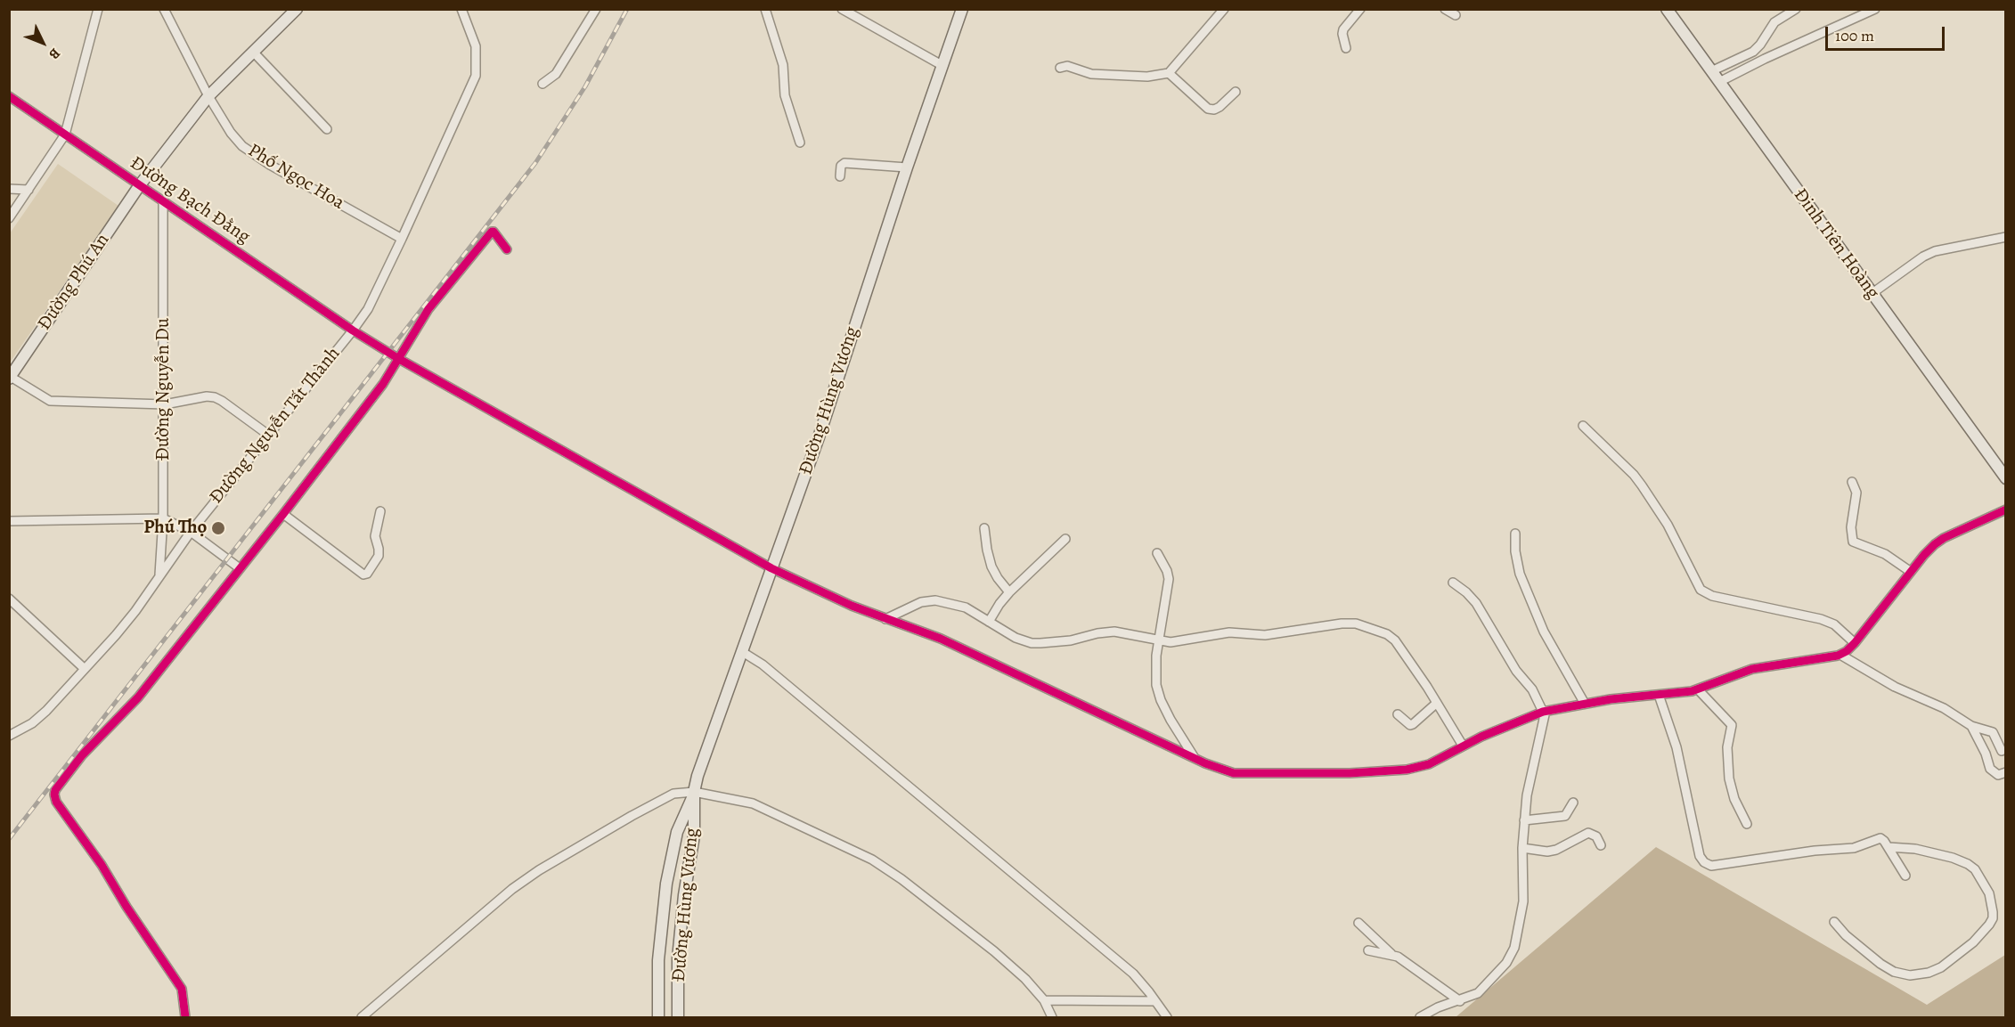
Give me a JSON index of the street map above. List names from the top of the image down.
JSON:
{
  "streets": {
    "main road": ["Đinh Tiên Hoàng", "Đường Phú An", "Đường Hùng Vương"],
    "street": [
      "Phố Ngọc Hoa",
      "Đường Bạch Đằng",
      "Đường Nguyễn Du",
      "Đường Nguyễn Tất Thành"
    ]
  },
  "crossings": [
    ["Phố Ngọc Hoa", "Đường Nguyễn Tất Thành"],
    ["Đường Bạch Đằng", "Đường Phú An"],
    ["Đường Bạch Đằng", "Đường Nguyễn Du"],
    ["Đường Bạch Đằng", "Đường Hùng Vương"],
    ["Đường Bạch Đằng", "Đường Nguyễn Tất Thành"],
    ["Đường Nguyễn Du", "Đường Nguyễn Tất Thành"]
  ],
  "places": ["Phú Thọ"],
  "scale_bar": "100 m",
  "north": "bottom right"
}
